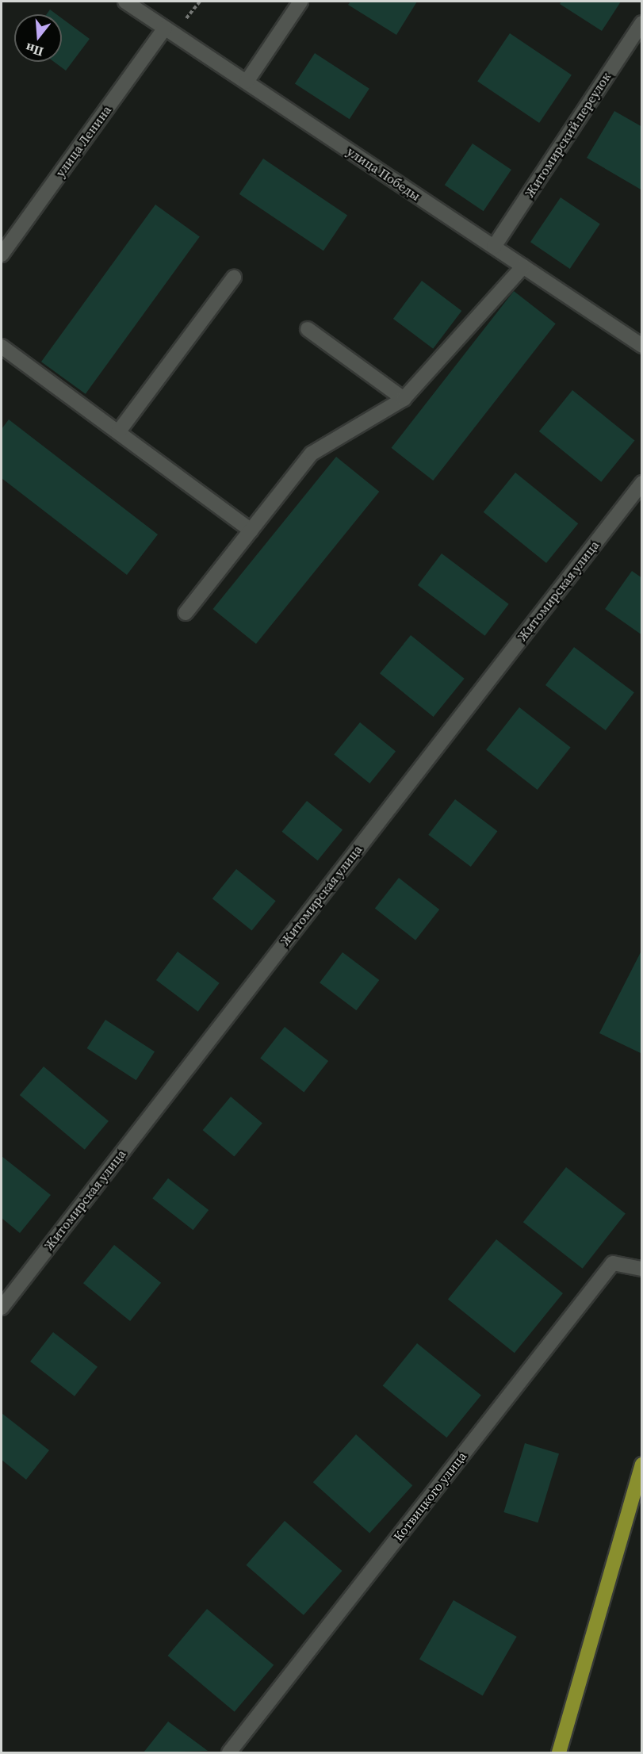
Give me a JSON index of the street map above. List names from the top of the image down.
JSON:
{
  "streets": {
    "street": [
      "Житомирский переулок",
      "улица Ленина",
      "улица Победы",
      "Житомирская улица",
      "Котвицкого улица"
    ]
  },
  "crossings": [
    ["Житомирский переулок", "улица Победы"],
    ["улица Ленина", "улица Победы"]
  ],
  "north": "bottom"
}
